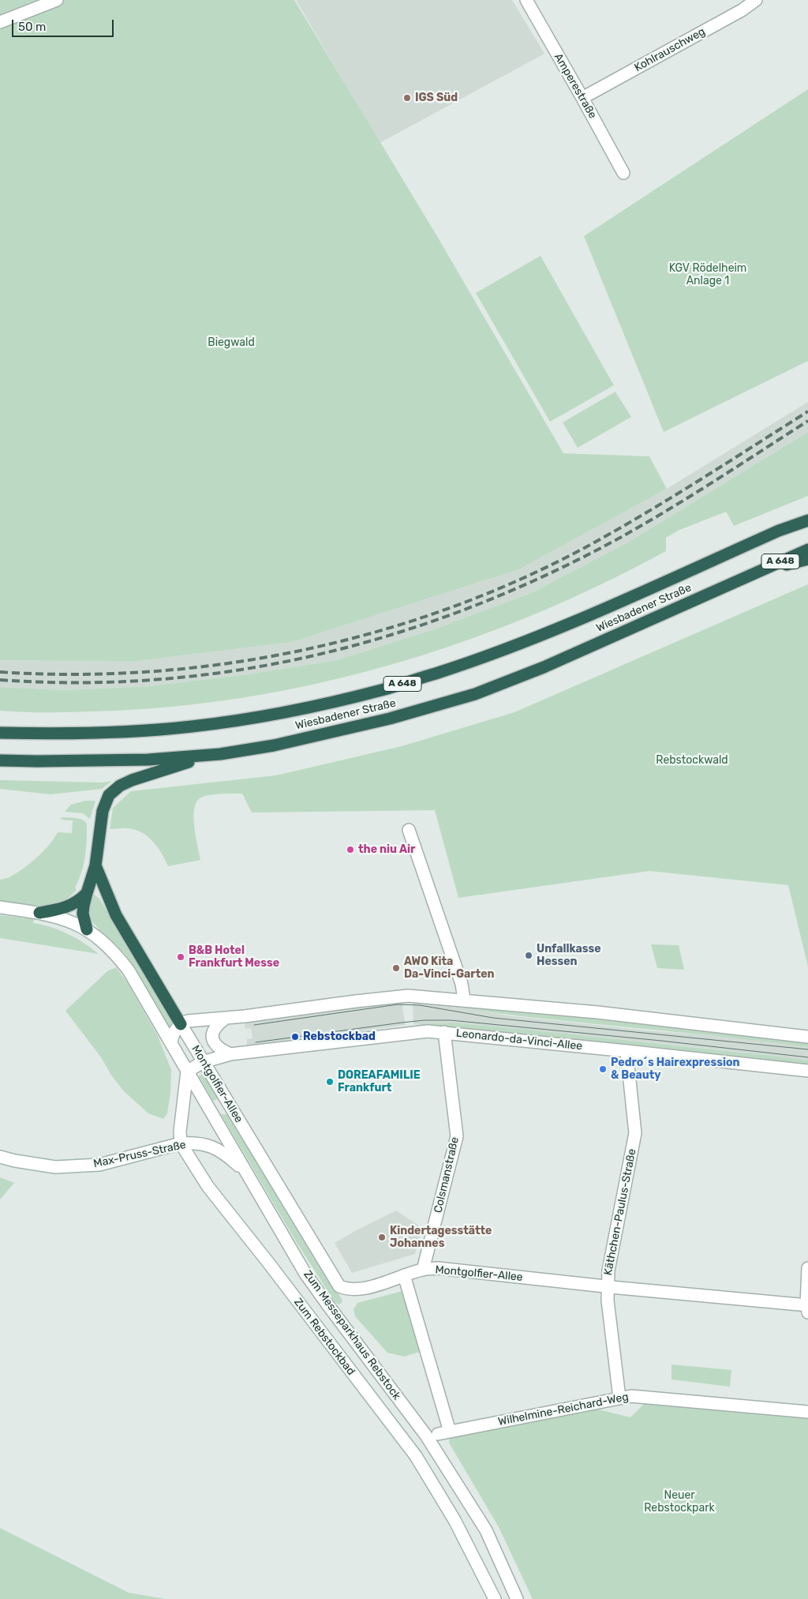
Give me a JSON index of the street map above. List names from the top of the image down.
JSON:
{
  "streets": {
    "highway": ["A 648", "Wiesbadener Straße"],
    "street": [
      "Kohlrauschweg",
      "Amperestraße",
      "Leonardo-da-Vinci-Allee",
      "Montgolfier-Allee",
      "Max-Pruss-Straße",
      "Colsmanstraße",
      "Käthchen-Paulus-Straße",
      "Zum Messeparkhaus Rebstock",
      "Zum Rebstockbad",
      "Wilhelmine-Reichard-Weg"
    ]
  },
  "crossings": [
    ["Kohlrauschweg", "Amperestraße"],
    ["Leonardo-da-Vinci-Allee", "Montgolfier-Allee"],
    ["Leonardo-da-Vinci-Allee", "Colsmanstraße"],
    ["Leonardo-da-Vinci-Allee", "Käthchen-Paulus-Straße"],
    ["Leonardo-da-Vinci-Allee", "Zum Messeparkhaus Rebstock"],
    ["Montgolfier-Allee", "Colsmanstraße"],
    ["Montgolfier-Allee", "Käthchen-Paulus-Straße"],
    ["Montgolfier-Allee", "Wilhelmine-Reichard-Weg"],
    ["Max-Pruss-Straße", "Zum Messeparkhaus Rebstock"],
    ["Max-Pruss-Straße", "Zum Rebstockbad"],
    ["Käthchen-Paulus-Straße", "Wilhelmine-Reichard-Weg"]
  ],
  "parks": [
    "KGV Rödelheim Anlage 1",
    "Biegwald",
    "Rebstockwald",
    "Neuer Rebstockpark"
  ],
  "places": [
    "IGS Süd",
    "the niu Air",
    "Unfallkasse Hessen",
    "B&B Hotel Frankfurt Messe",
    "AWO Kita Da-Vinci-Garten",
    "Rebstockbad",
    "Pedro´s Hairexpression & Beauty",
    "DOREAFAMILIE Frankfurt",
    "Kindertagesstätte Johannes"
  ],
  "scale_bar": "50 m"
}
